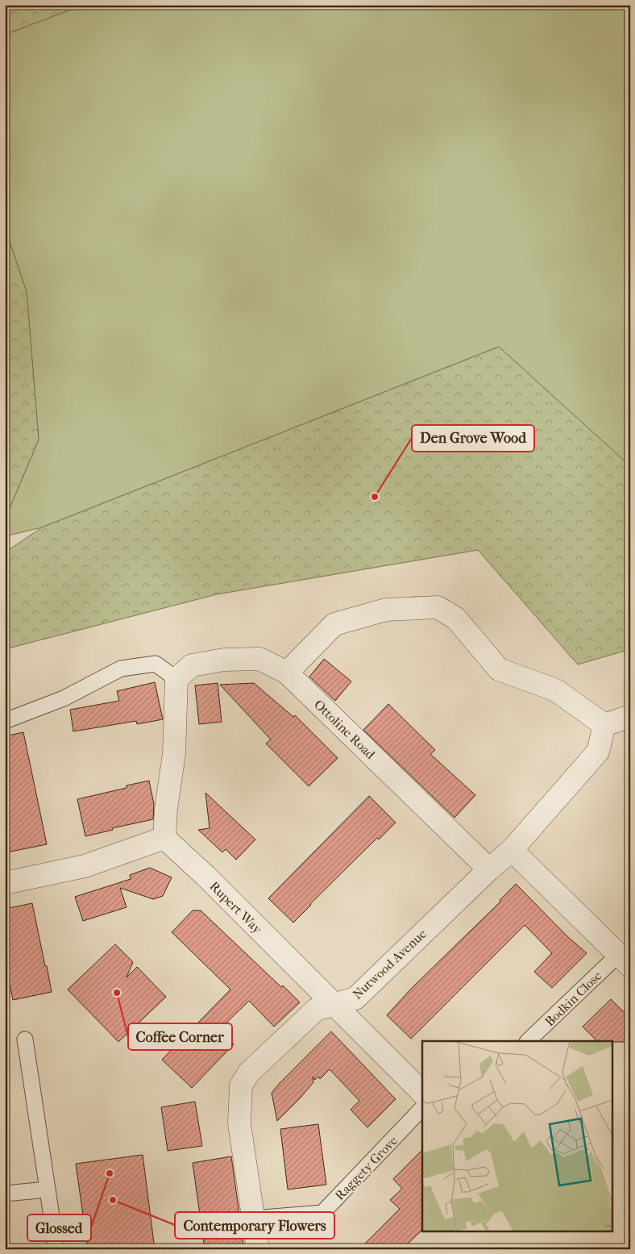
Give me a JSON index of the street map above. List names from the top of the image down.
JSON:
{
  "streets": {
    "street": ["Ottoline Road", "Rupert Way", "Nutwood Avenue"],
    "lane": ["Bodkin Close", "Raggety Grove"]
  },
  "crossings": [
    ["Ottoline Road", "Nutwood Avenue"],
    ["Rupert Way", "Nutwood Avenue"],
    ["Nutwood Avenue", "Raggety Grove"]
  ],
  "places": [
    "Den Grove Wood",
    "Coffee Corner",
    "Glossed",
    "Contemporary Flowers"
  ]
}
